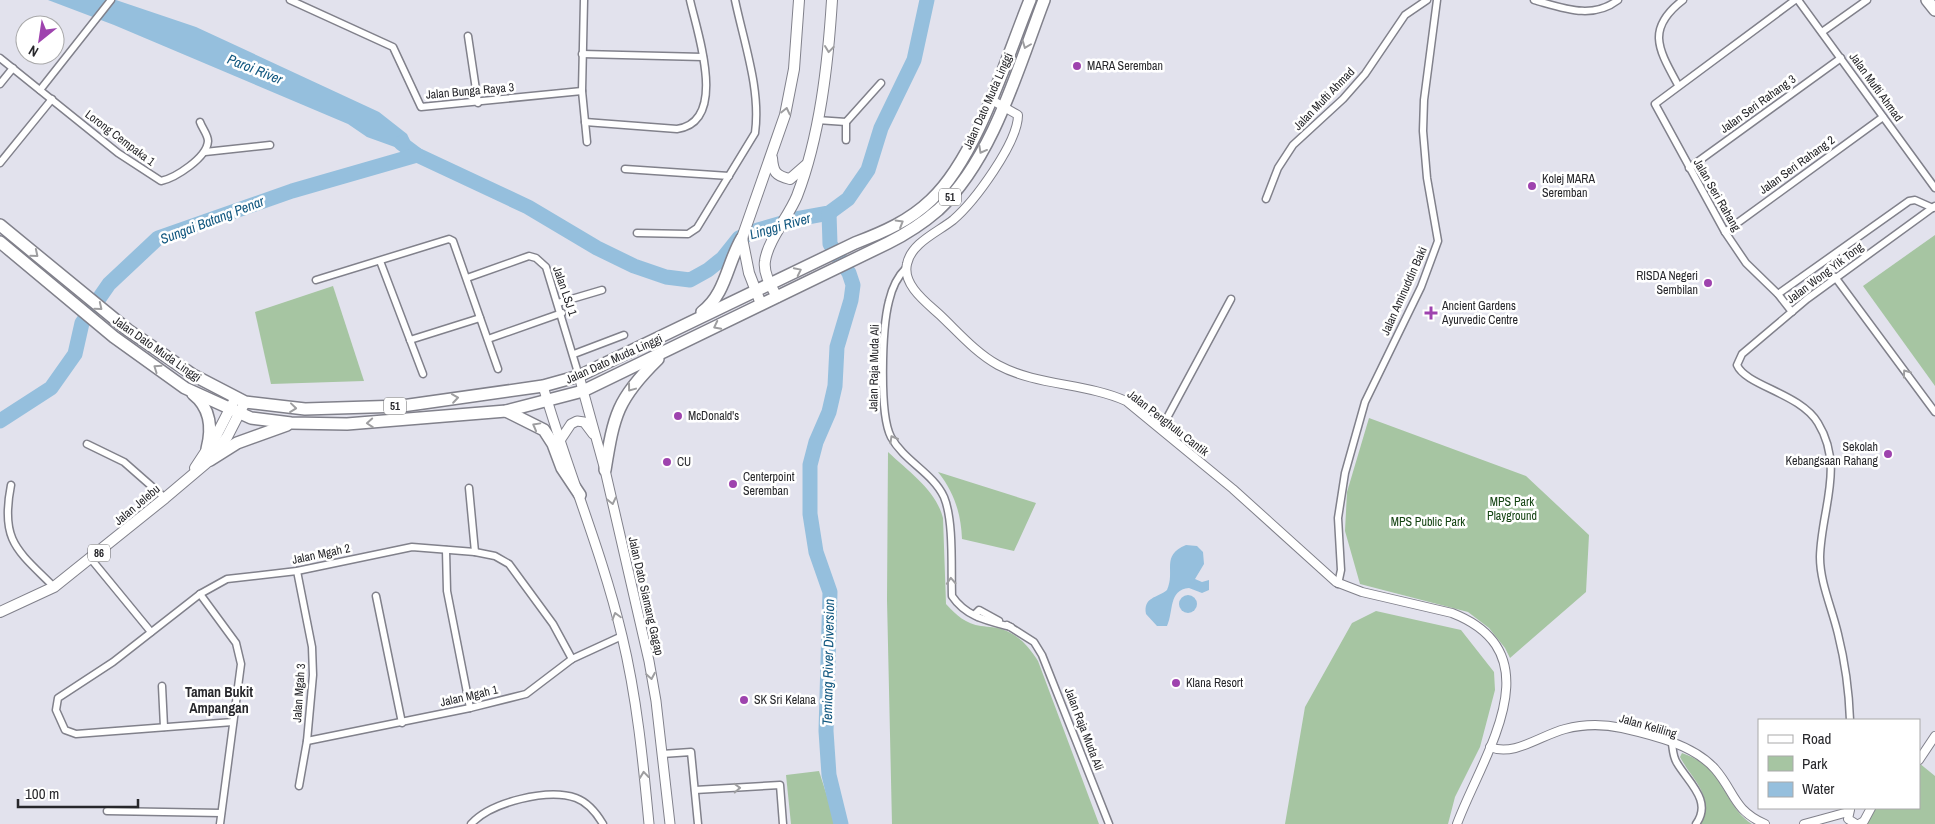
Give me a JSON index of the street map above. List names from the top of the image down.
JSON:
{
  "streets": {
    "highway": ["Jalan Dato Muda Linggi", "51"],
    "main road": ["Jalan Jelebu", "86", "Jalan Dato Siamang Gagap"],
    "street": [
      "Jalan Mufti Ahmad",
      "Jalan Bunga Raya 3",
      "Jalan Seri Rahang 3",
      "Lorong Cempaka 1",
      "Jalan Seri Rahang 2",
      "Jalan Seri Rahang",
      "Jalan Wong Yik Tong",
      "Jalan LSJ 1",
      "Jalan Aminuddin Baki",
      "Jalan Raja Muda Ali",
      "Jalan Penghulu Cantik",
      "Jalan Mgah 2",
      "Jalan Mgah 3",
      "Jalan Mgah 1",
      "Jalan Keliling"
    ]
  },
  "crossings": [
    ["Jalan Mufti Ahmad", "Jalan Seri Rahang 3"],
    ["Jalan Mufti Ahmad", "Jalan Seri Rahang 2"],
    ["Jalan Dato Muda Linggi", "Jalan LSJ 1"],
    ["Jalan Dato Muda Linggi", "Jalan Jelebu"],
    ["Jalan Dato Muda Linggi", "Jalan Dato Siamang Gagap"],
    ["Jalan Seri Rahang 3", "Jalan Seri Rahang"],
    ["Jalan Seri Rahang 2", "Jalan Seri Rahang"],
    ["Jalan Seri Rahang", "Jalan Wong Yik Tong"],
    ["Jalan LSJ 1", "Jalan Dato Siamang Gagap"],
    ["Jalan Aminuddin Baki", "Jalan Penghulu Cantik"],
    ["Jalan Raja Muda Ali", "Jalan Penghulu Cantik"],
    ["Jalan Penghulu Cantik", "Jalan Keliling"],
    ["Jalan Mgah 2", "Jalan Mgah 3"],
    ["Jalan Mgah 2", "Jalan Mgah 1"],
    ["Jalan Mgah 3", "Jalan Mgah 1"]
  ],
  "one_way": ["Jalan Raja Muda Ali"],
  "districts": ["Taman Bukit Ampangan"],
  "water": [
    "Paroi River",
    "Sungai Batang Penar",
    "Linggi River",
    "Temiang River Diversion"
  ],
  "parks": ["MPS Park Playground", "MPS Public Park"],
  "places": {
    "other": [
      "MARA Seremban",
      "Kolej MARA Seremban",
      "RISDA Negeri Sembilan",
      "McDonald's",
      "Sekolah Kebangsaan Rahang",
      "CU",
      "Centerpoint Seremban",
      "Klana Resort",
      "SK Sri Kelana"
    ],
    "health": ["Ancient Gardens Ayurvedic Centre"]
  },
  "legend": ["Road", "Park", "Water"],
  "scale_bar": "100 m",
  "north": "bottom left"
}
